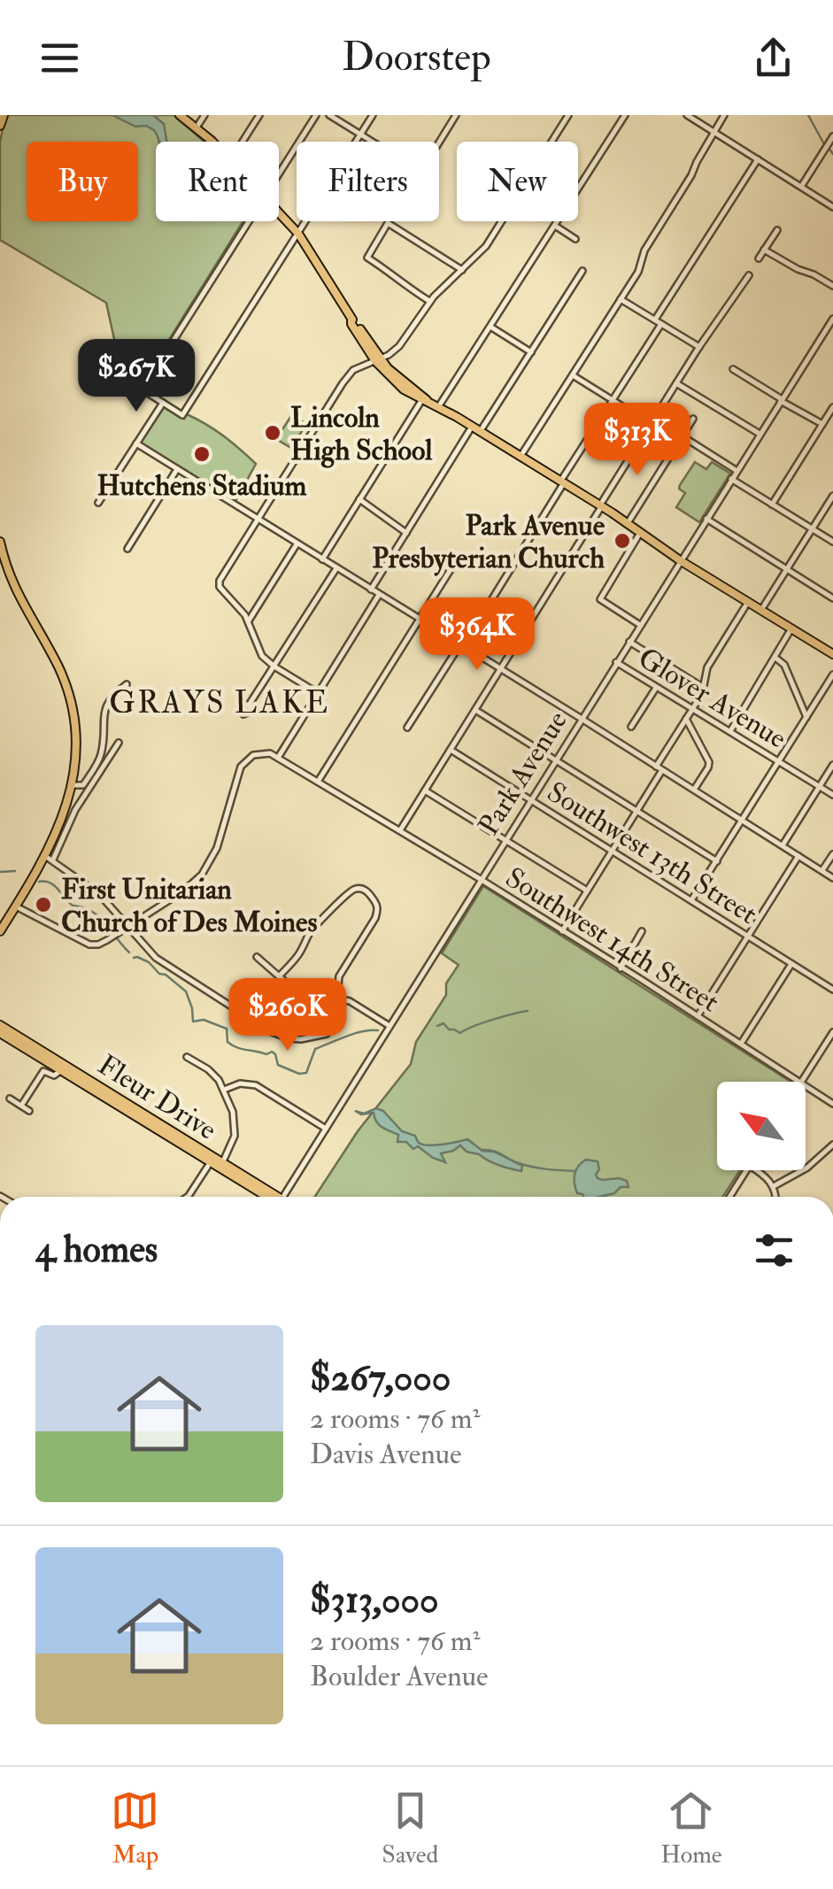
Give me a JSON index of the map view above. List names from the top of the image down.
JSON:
{
  "streets": {
    "main road": ["Fleur Drive"],
    "street": [
      "Glover Avenue",
      "Park Avenue",
      "Southwest 13th Street",
      "Southwest 14th Street"
    ]
  },
  "crossings": [
    ["Glover Avenue", "Park Avenue"],
    ["Park Avenue", "Southwest 13th Street"],
    ["Park Avenue", "Southwest 14th Street"]
  ],
  "districts": ["GRAYS LAKE"],
  "places": [
    "Lincoln High School",
    "Hutchens Stadium",
    "Park Avenue Presbyterian Church",
    "First Unitarian Church of Des Moines"
  ],
  "north": "top left",
  "page": {
    "header": "Doorstep",
    "chip": [
      "Buy",
      "Rent",
      "Filters",
      "New"
    ],
    "price": [
      "$267K",
      "$313K",
      "$364K",
      "$260K"
    ],
    "heading": "4 homes",
    "list": [
      {
        "name": "$267,000",
        "note": "2 rooms · 76 m² · Davis Avenue"
      },
      {
        "name": "$313,000",
        "note": "2 rooms · 76 m² · Boulder Avenue"
      }
    ],
    "tabs": ["Map", "Saved", "Home"]
  }
}
